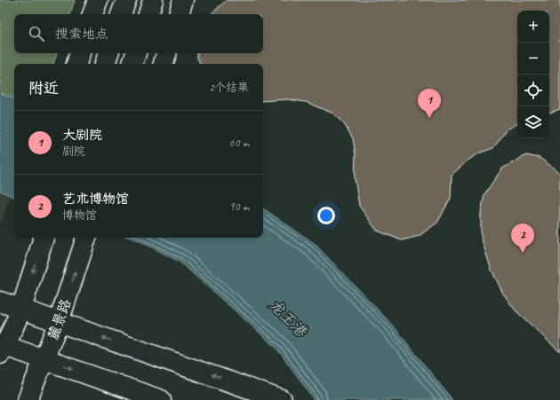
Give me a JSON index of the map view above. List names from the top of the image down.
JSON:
{
  "streets": {
    "main road": ["麓景路"]
  },
  "water": ["龙王港"],
  "page": {
    "map_buttons": ["+", "−"],
    "search": "搜索地点",
    "heading": ["附近", "2个结果"],
    "pins": ["1", "2"],
    "list": [
      {
        "mark": "1",
        "name": "大剧院",
        "note": "剧院",
        "value": "60 m"
      },
      {
        "mark": "2",
        "name": "艺术博物馆",
        "note": "博物馆",
        "value": "90 m"
      }
    ]
  }
}
